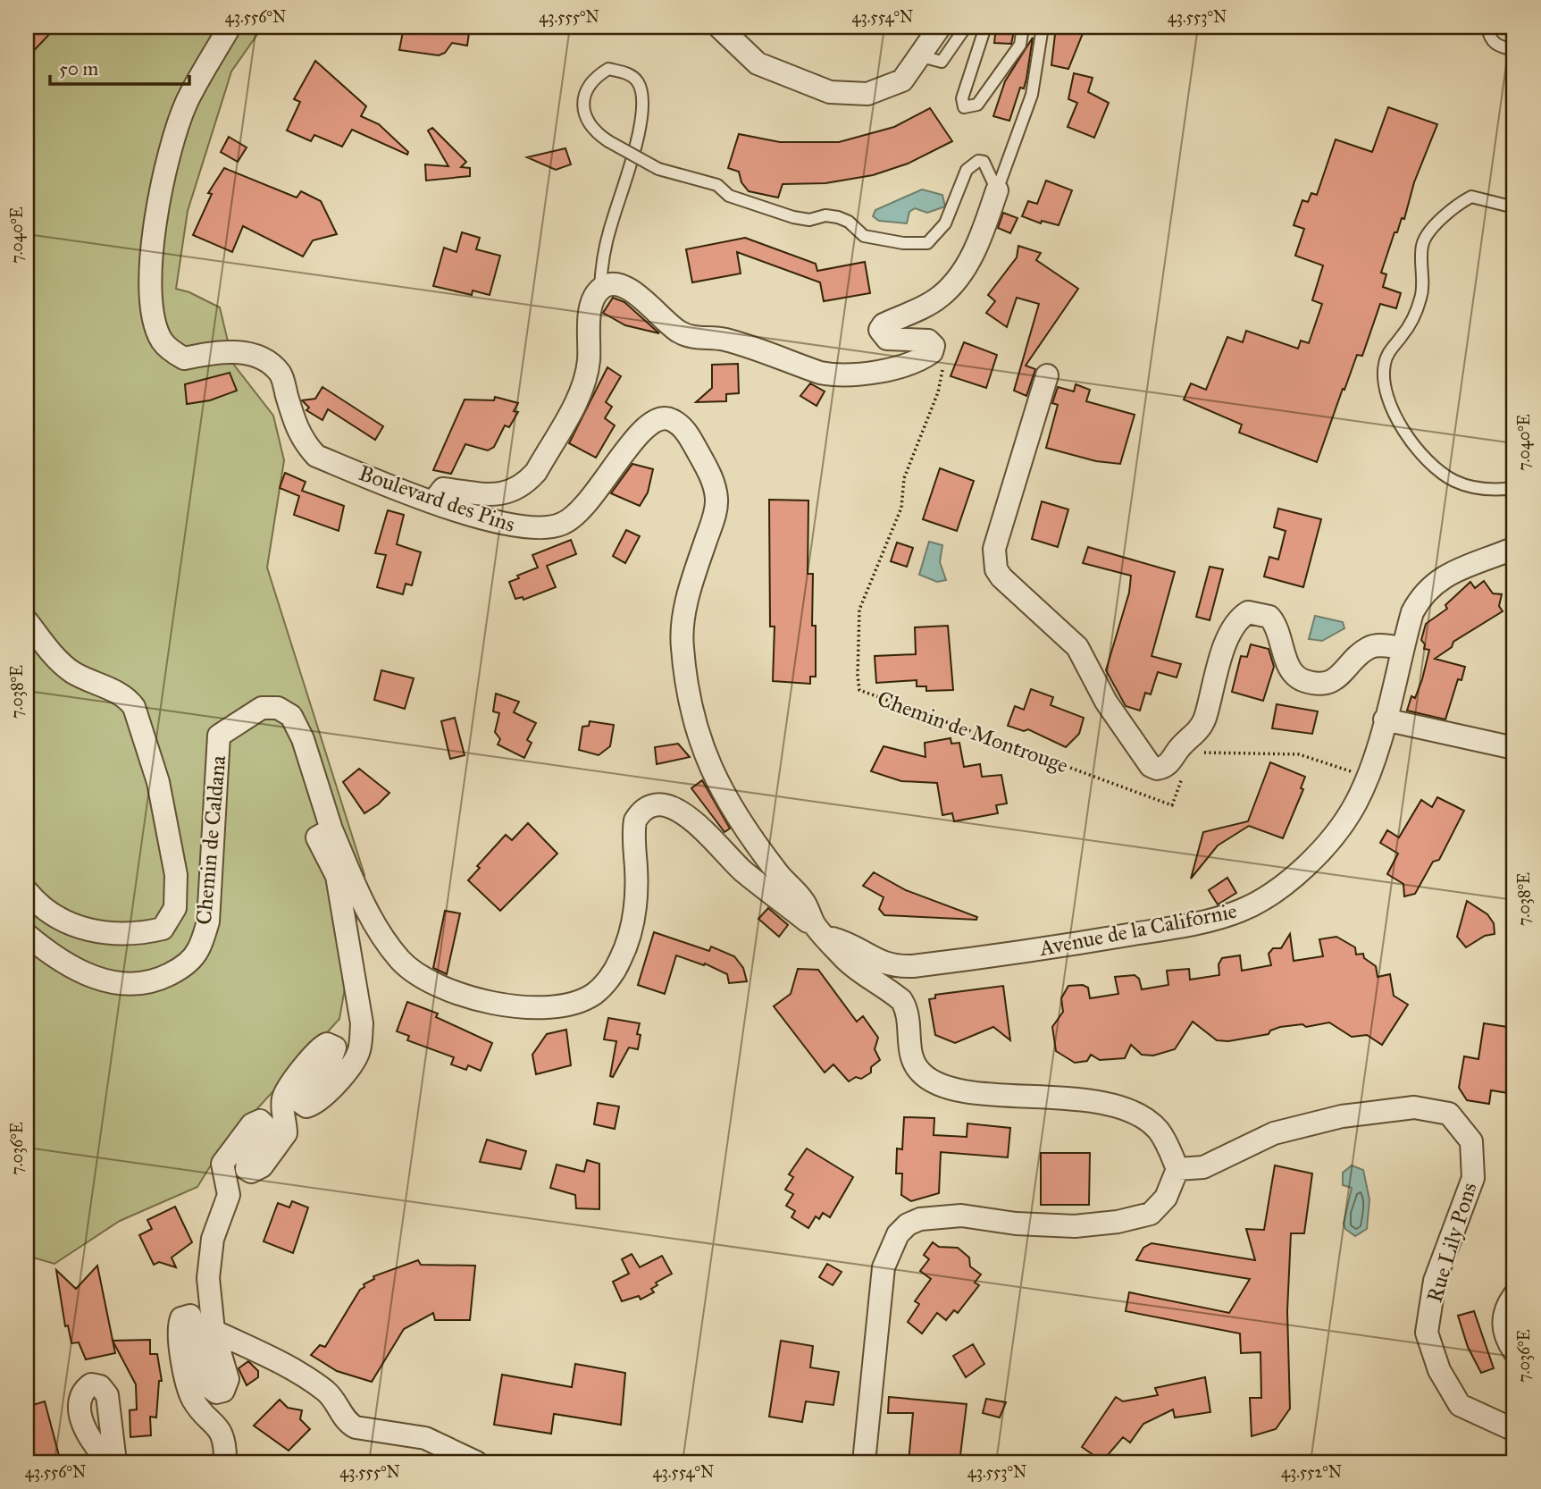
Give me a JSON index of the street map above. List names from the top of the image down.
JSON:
{
  "streets": {
    "street": [
      "Boulevard des Pins",
      "Chemin de Caldana",
      "Avenue de la Californie",
      "Rue Lily Pons"
    ],
    "path": ["Chemin de Montrouge"]
  },
  "crossings": [
    ["Boulevard des Pins", "Avenue de la Californie"]
  ],
  "scale_bar": "50 m",
  "coordinates": [
    "43.556°N",
    "43.555°N",
    "43.554°N",
    "43.553°N",
    "7.040°E",
    "7.038°E",
    "7.036°E",
    "43.552°N"
  ]
}
